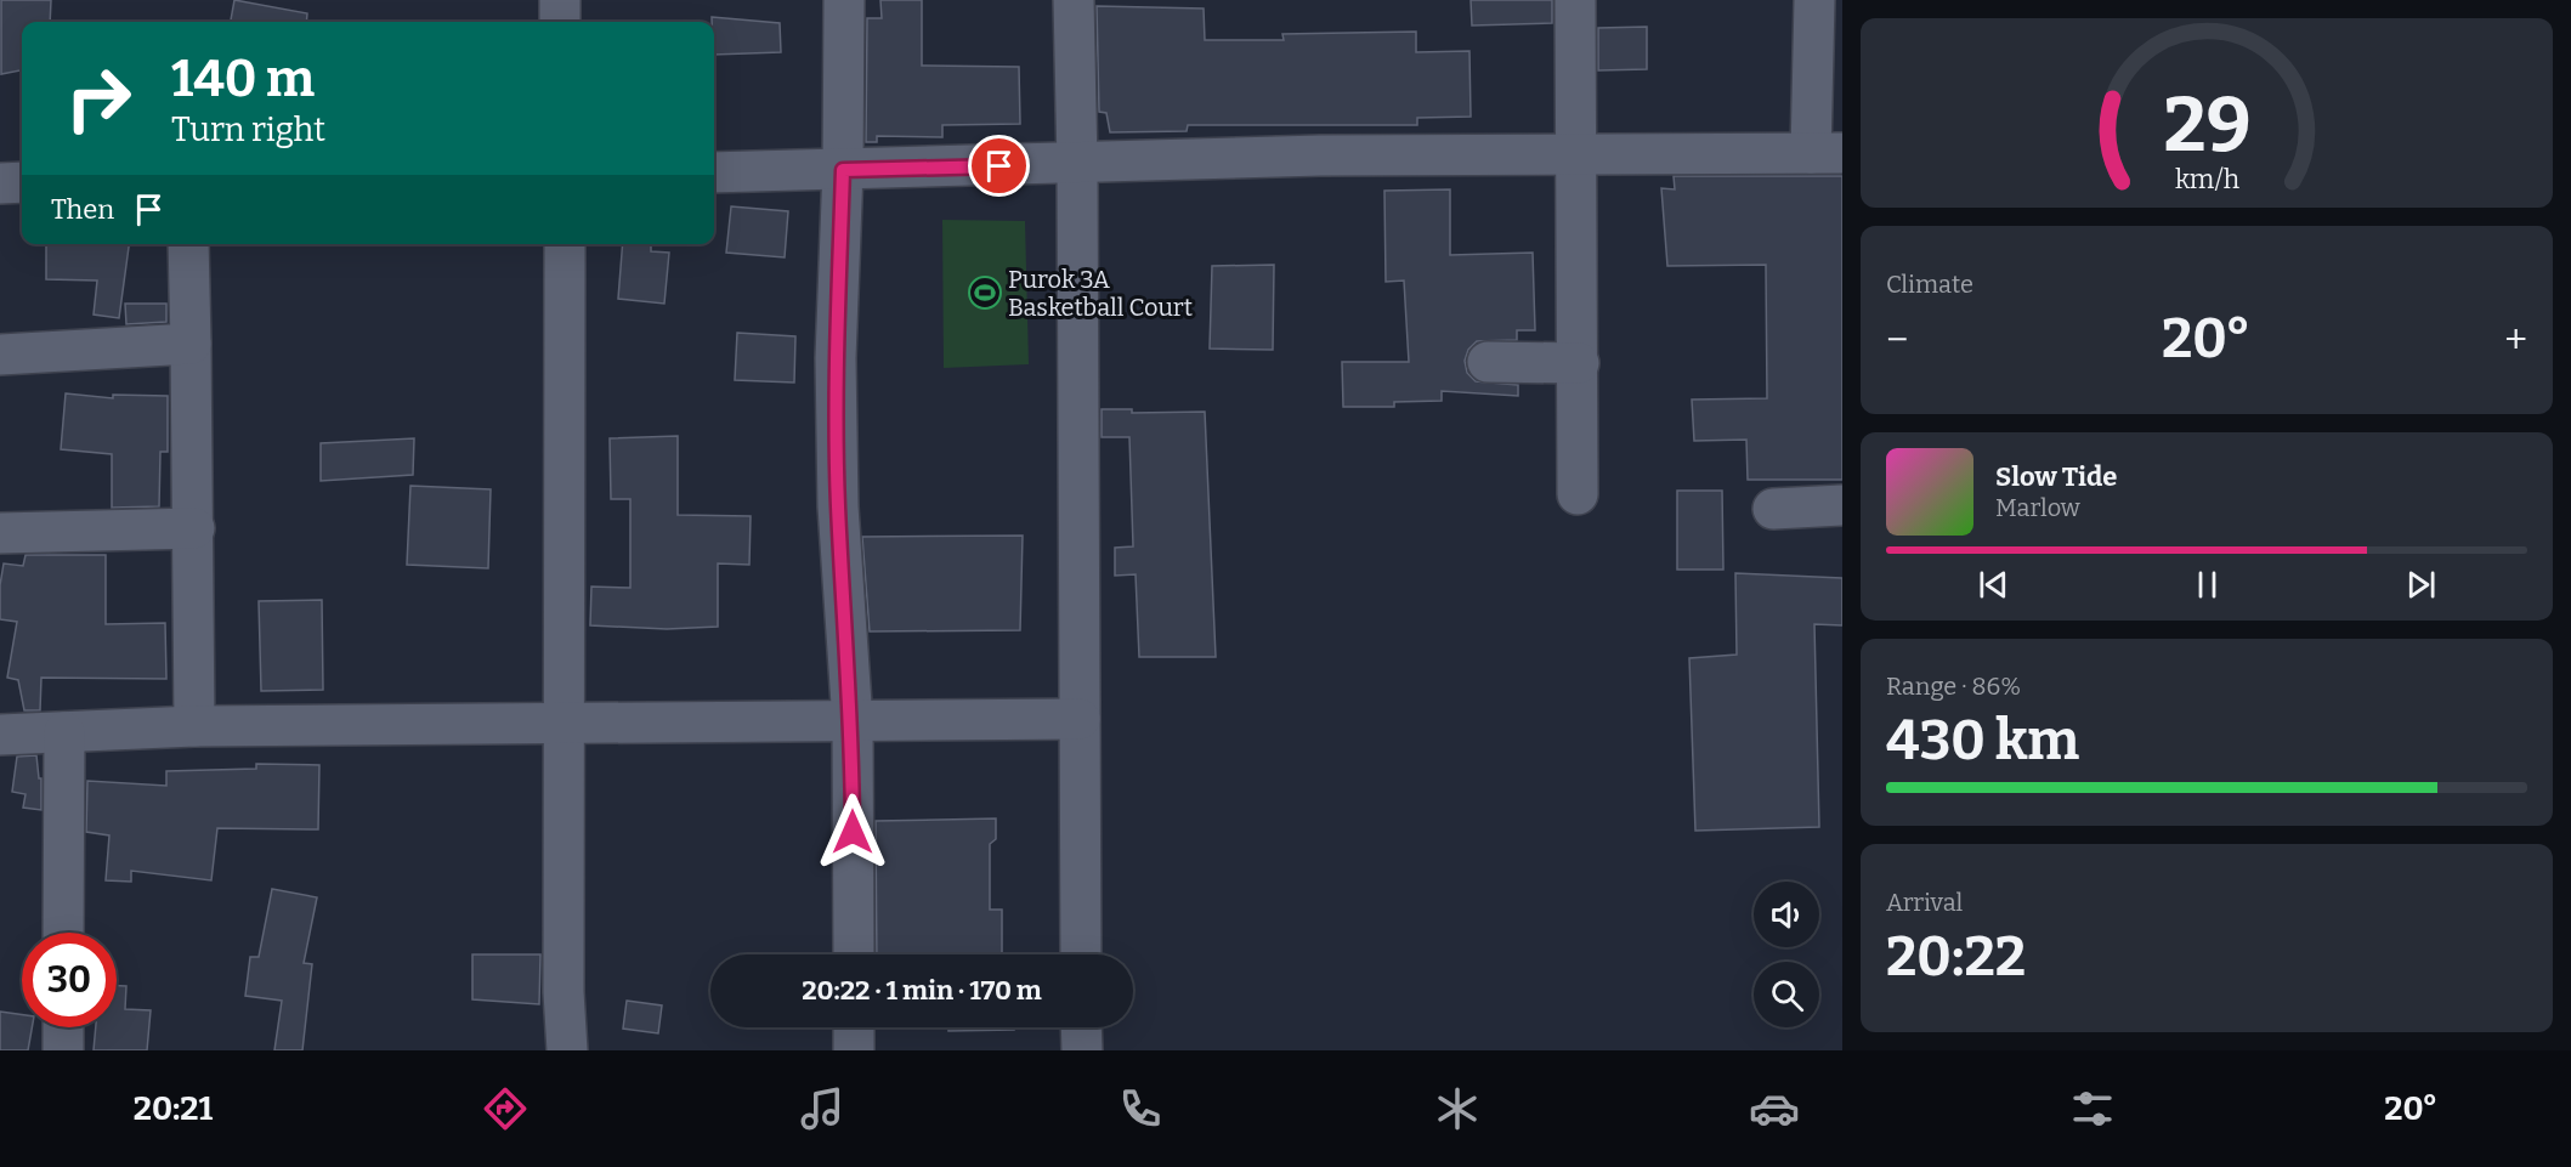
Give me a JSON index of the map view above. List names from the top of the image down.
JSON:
{
  "places": {
    "sports": ["Purok 3A Basketball Court"]
  },
  "page": {
    "turn": ["140 m", "Turn right"],
    "then": "Then",
    "tile": [
      "Climate",
      ["Range · 86%", "430 km"],
      ["Arrival", "20:22"]
    ],
    "heat": ["−", "20°", "+"],
    "song": ["Slow Tide", "Marlow"],
    "limit": "30",
    "trip": "20:22 · 1 min · 170 m",
    "tabs": ["20:21", "20°"],
    "gauge": ["29", "km/h"]
  }
}
